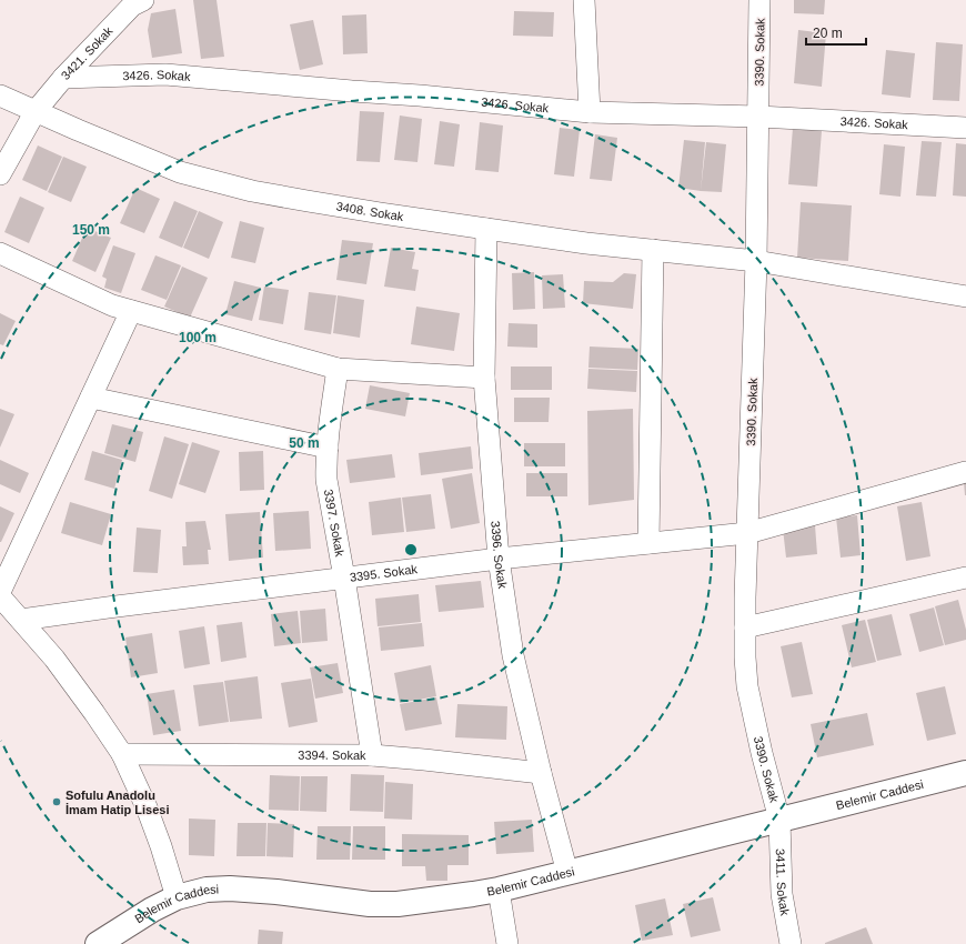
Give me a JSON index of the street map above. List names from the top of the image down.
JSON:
{
  "streets": {
    "street": [
      "3390. Sokak",
      "3421. Sokak",
      "3426. Sokak",
      "3408. Sokak",
      "3397. Sokak",
      "3396. Sokak",
      "3395. Sokak",
      "3394. Sokak",
      "Belemir Caddesi",
      "3411. Sokak"
    ]
  },
  "crossings": [
    ["3390. Sokak", "3426. Sokak"],
    ["3390. Sokak", "3408. Sokak"],
    ["3390. Sokak", "3395. Sokak"],
    ["3390. Sokak", "Belemir Caddesi"],
    ["3390. Sokak", "3411. Sokak"],
    ["3421. Sokak", "3426. Sokak"],
    ["3421. Sokak", "3408. Sokak"],
    ["3408. Sokak", "3396. Sokak"],
    ["3397. Sokak", "3395. Sokak"],
    ["3397. Sokak", "3394. Sokak"],
    ["3396. Sokak", "3395. Sokak"],
    ["3396. Sokak", "3394. Sokak"],
    ["3396. Sokak", "Belemir Caddesi"],
    ["Belemir Caddesi", "3411. Sokak"]
  ],
  "places": ["Sofulu Anadolu İmam Hatip Lisesi"],
  "scale_bar": "20 m",
  "rings": ["150 m", "100 m", "50 m"]
}
